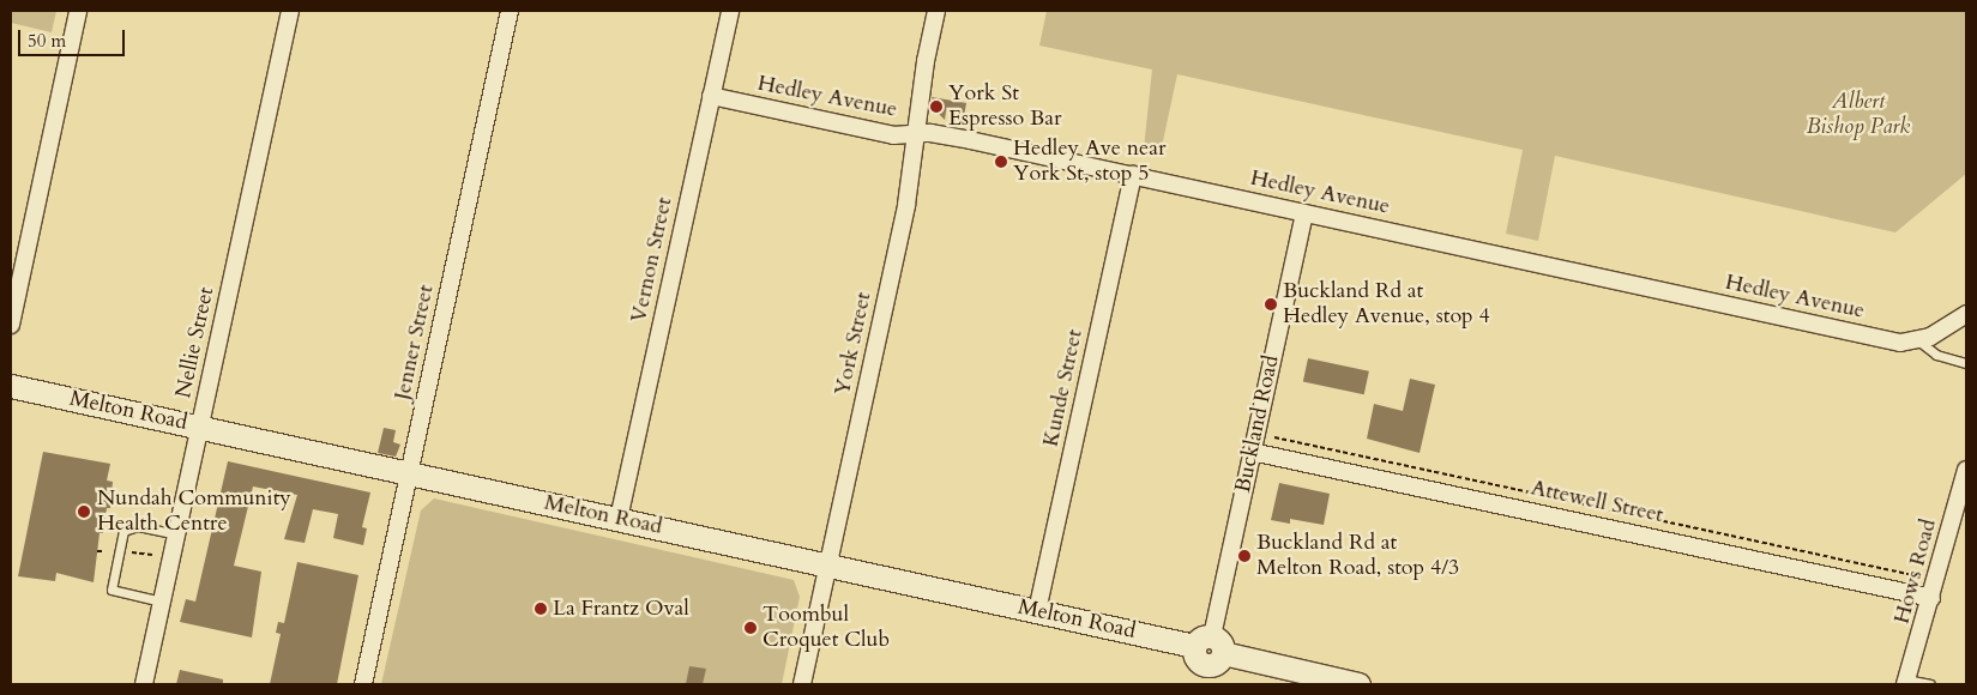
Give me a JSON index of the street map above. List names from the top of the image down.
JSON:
{
  "streets": {
    "street": [
      "Hedley Avenue",
      "Vernon Street",
      "Nellie Street",
      "Jenner Street",
      "York Street",
      "Kunde Street",
      "Melton Road",
      "Buckland Road",
      "Attewell Street",
      "Hows Road"
    ]
  },
  "crossings": [
    ["Hedley Avenue", "Vernon Street"],
    ["Hedley Avenue", "York Street"],
    ["Hedley Avenue", "Kunde Street"],
    ["Hedley Avenue", "Buckland Road"],
    ["Vernon Street", "Melton Road"],
    ["Nellie Street", "Melton Road"],
    ["Jenner Street", "Melton Road"],
    ["York Street", "Melton Road"],
    ["Kunde Street", "Melton Road"],
    ["Melton Road", "Buckland Road"],
    ["Buckland Road", "Attewell Street"],
    ["Attewell Street", "Hows Road"]
  ],
  "parks": ["Albert Bishop Park"],
  "places": [
    "York St Espresso Bar",
    "Hedley Ave near York St, stop 5",
    "Buckland Rd at Hedley Avenue, stop 4",
    "Nundah Community Health Centre",
    "Buckland Rd at Melton Road, stop 4/3",
    "La Frantz Oval",
    "Toombul Croquet Club"
  ],
  "scale_bar": "50 m"
}
